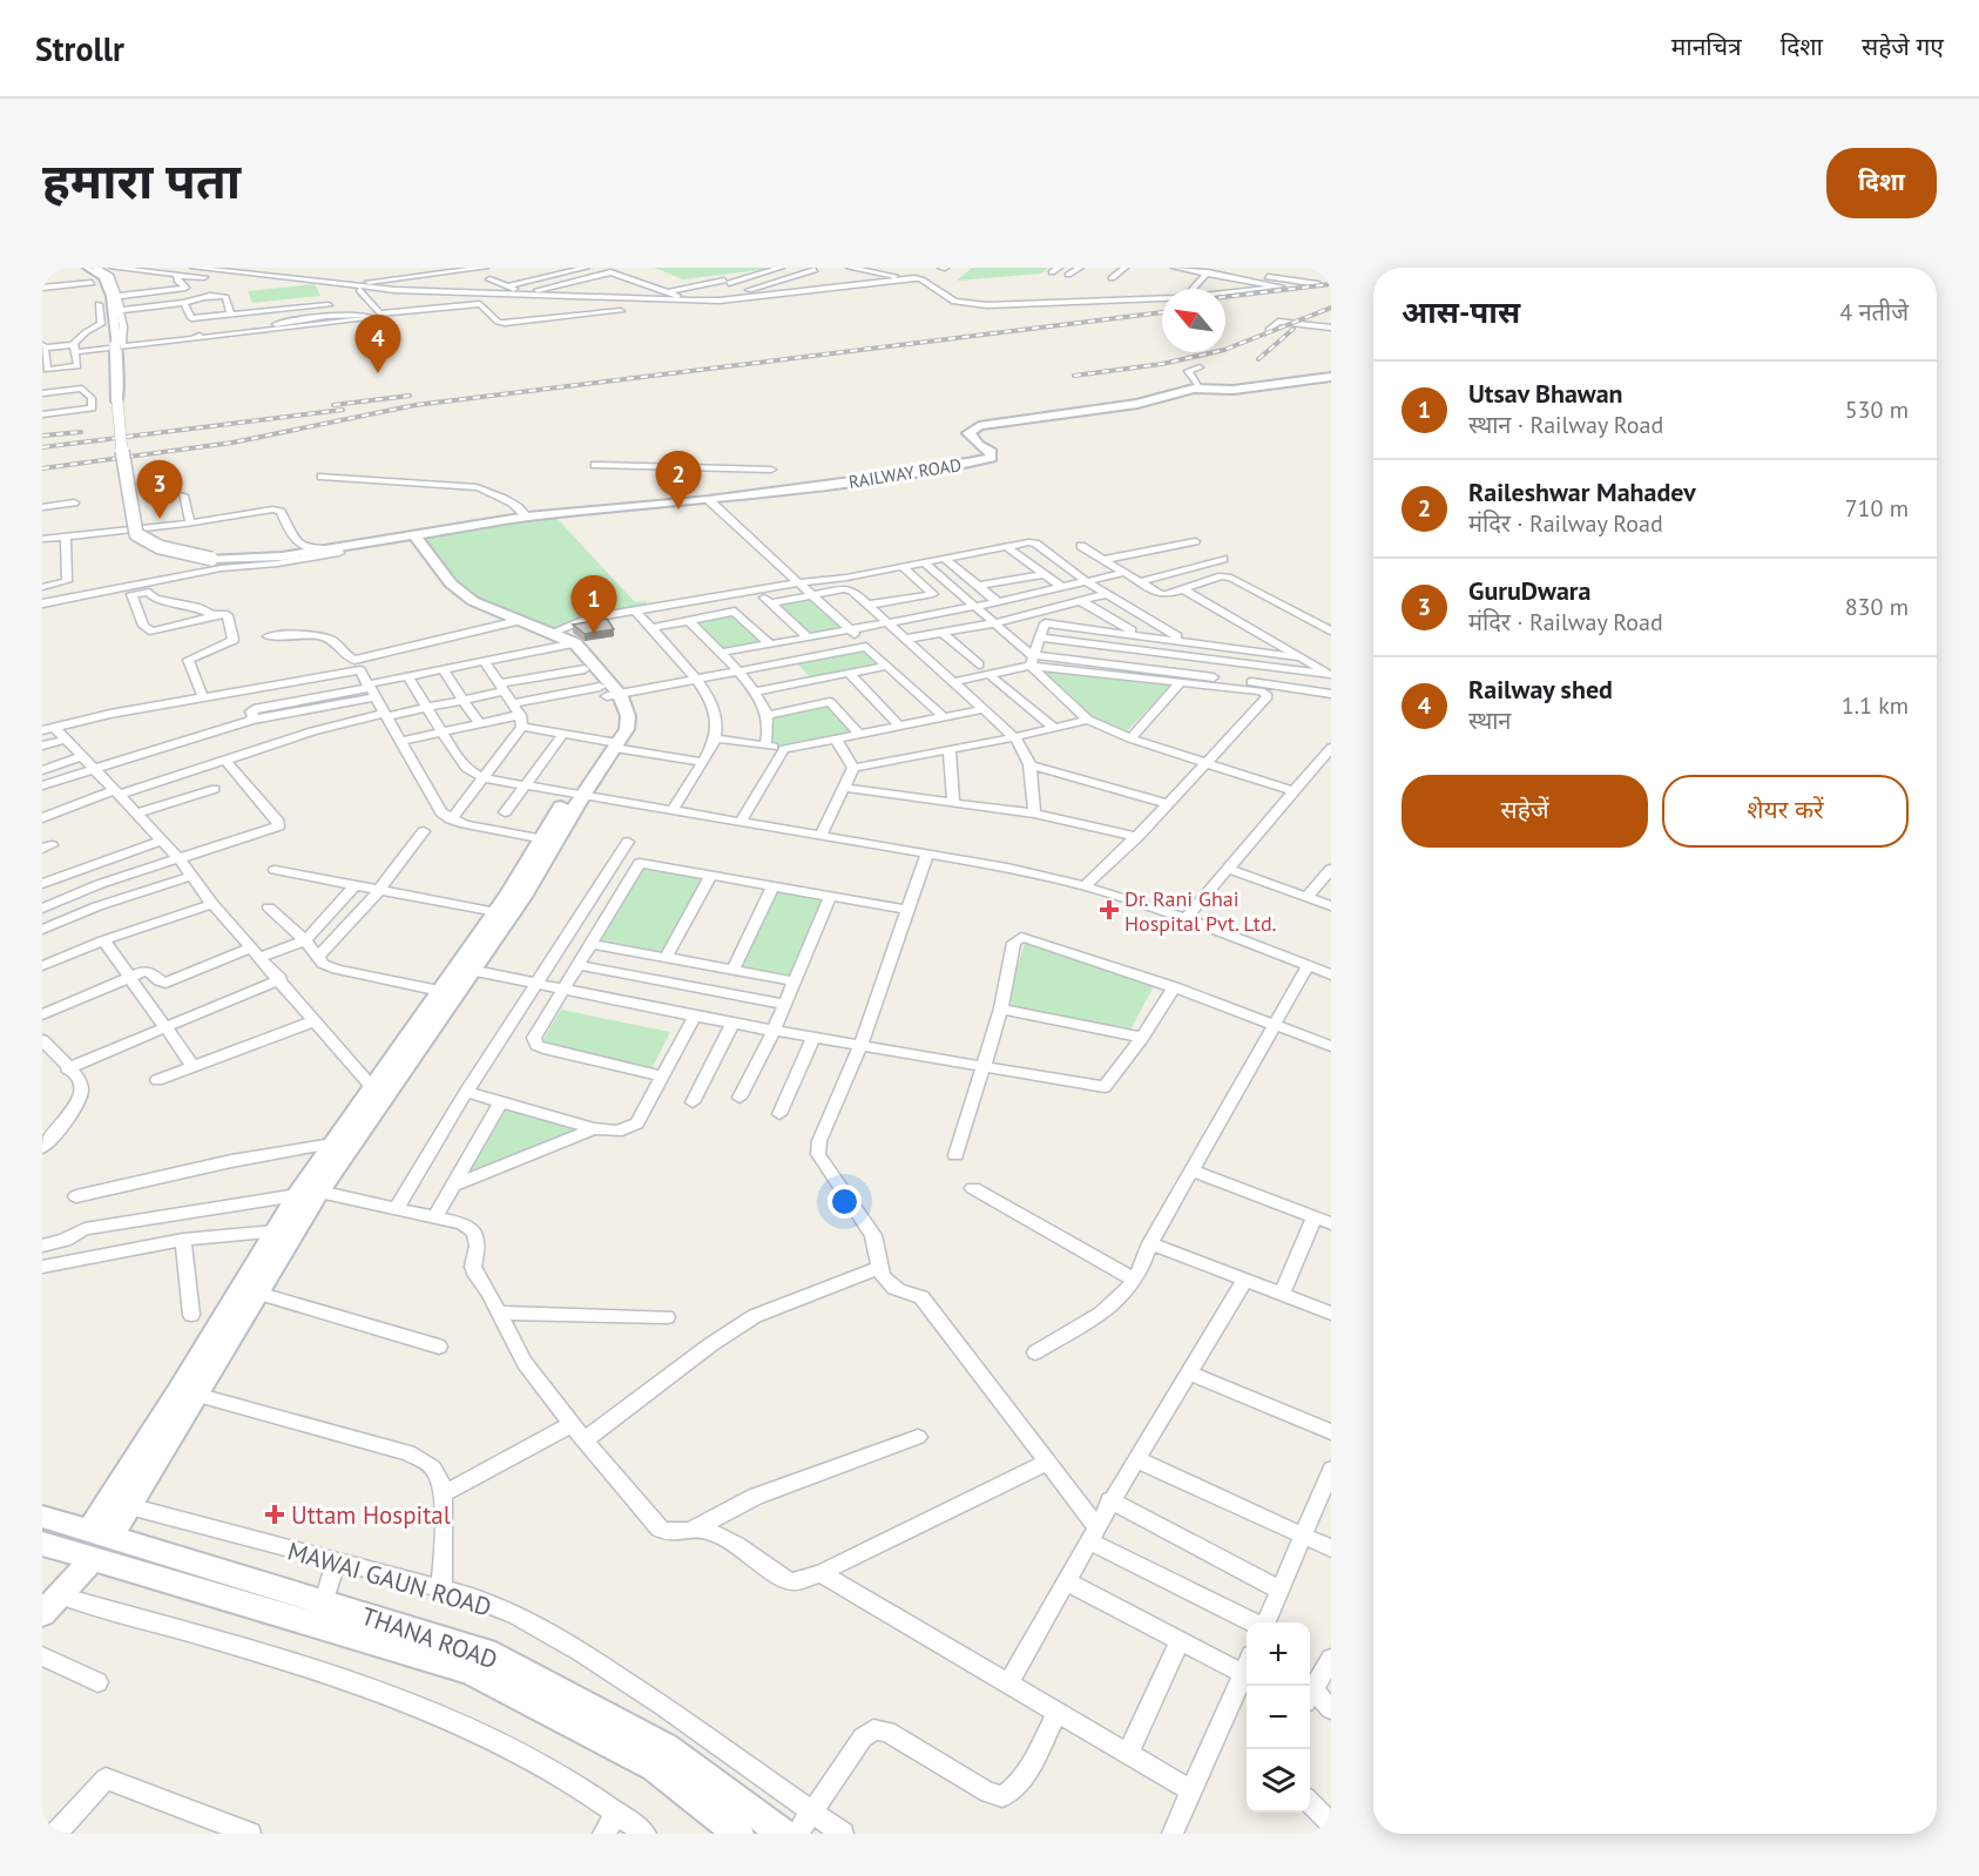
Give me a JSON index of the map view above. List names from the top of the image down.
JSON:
{
  "streets": {
    "street": ["RAILWAY ROAD", "MAWAI GAUN ROAD", "THANA ROAD"]
  },
  "places": {
    "health": ["Dr. Rani Ghai Hospital Pvt. Ltd.", "Uttam Hospital"]
  },
  "north": "top left",
  "page": {
    "header": "Strollr",
    "nav": ["मानचित्र", "दिशा", "सहेजे गए"],
    "title": "हमारा पता",
    "buttons": [
      "दिशा",
      ["सहेजें", "शेयर करें"]
    ],
    "heading": ["आस-पास", "4 नतीजे"],
    "pins": [
      "4",
      "2",
      "3",
      "1"
    ],
    "list": [
      {
        "mark": "1",
        "name": "Utsav Bhawan",
        "note": "स्थान · Railway Road",
        "value": "530 m"
      },
      {
        "mark": "2",
        "name": "Raileshwar Mahadev",
        "note": "मंदिर · Railway Road",
        "value": "710 m"
      },
      {
        "mark": "3",
        "name": "GuruDwara",
        "note": "मंदिर · Railway Road",
        "value": "830 m"
      },
      {
        "mark": "4",
        "name": "Railway shed",
        "note": "स्थान",
        "value": "1.1 km"
      }
    ],
    "map_buttons": ["+", "−"]
  }
}
